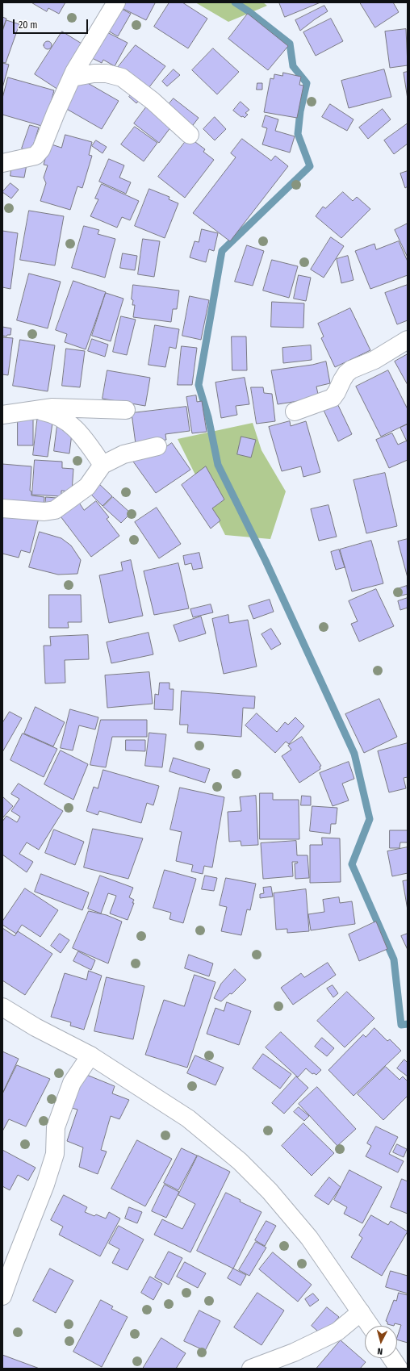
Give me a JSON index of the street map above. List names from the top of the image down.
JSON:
{
  "scale_bar": "20 m",
  "north": "bottom"
}
